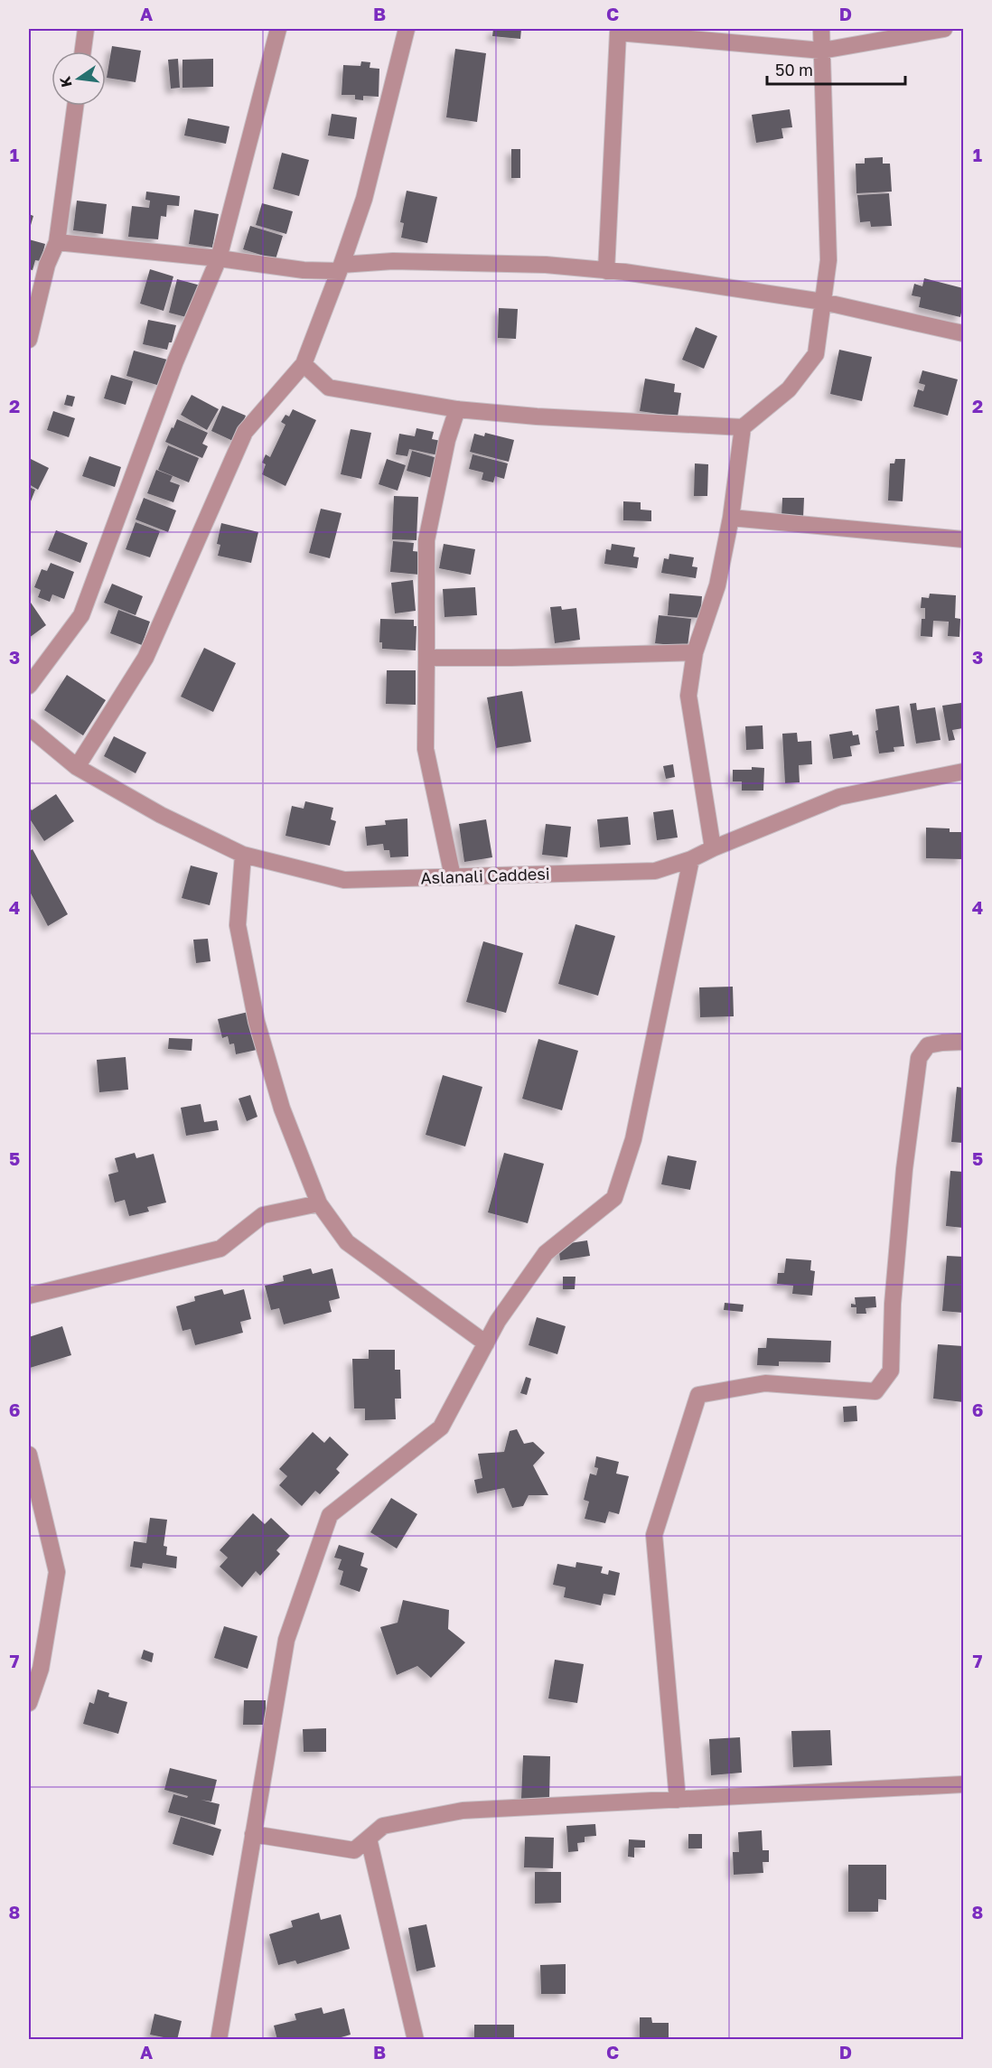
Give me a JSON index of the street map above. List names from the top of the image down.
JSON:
{
  "streets": {
    "street": ["Aslanali Caddesi"]
  },
  "scale_bar": "50 m",
  "north": "left",
  "grid": {
    "columns": [
      "A",
      "B",
      "C",
      "D"
    ],
    "rows": [
      "1",
      "2",
      "3",
      "4",
      "5",
      "6",
      "7",
      "8"
    ]
  }
}
